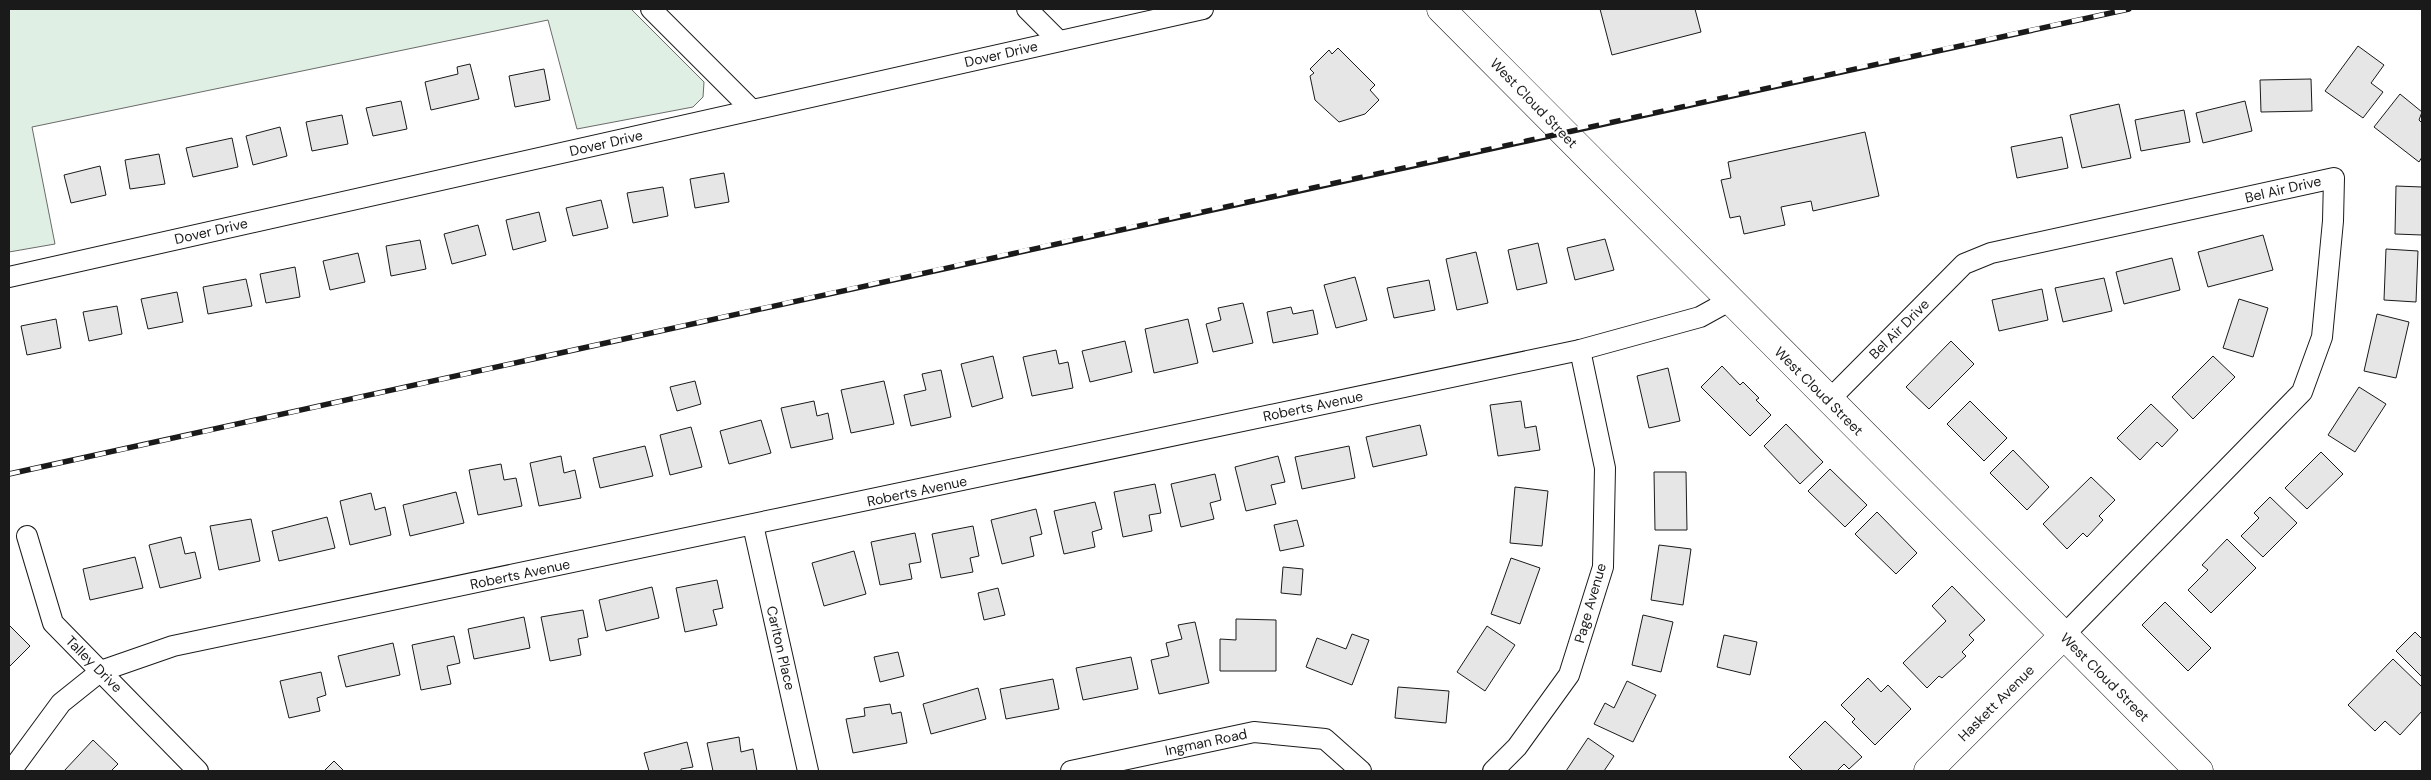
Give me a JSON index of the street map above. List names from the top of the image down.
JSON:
{
  "streets": {
    "main road": ["West Cloud Street", "Haskett Avenue"],
    "street": [
      "Dover Drive",
      "Bel Air Drive",
      "Roberts Avenue",
      "Page Avenue",
      "Carlton Place",
      "Talley Drive",
      "Ingman Road"
    ]
  },
  "crossings": [
    ["West Cloud Street", "Bel Air Drive"],
    ["West Cloud Street", "Roberts Avenue"],
    ["West Cloud Street", "Haskett Avenue"],
    ["Bel Air Drive", "Haskett Avenue"],
    ["Roberts Avenue", "Page Avenue"],
    ["Roberts Avenue", "Carlton Place"],
    ["Roberts Avenue", "Talley Drive"]
  ]
}
